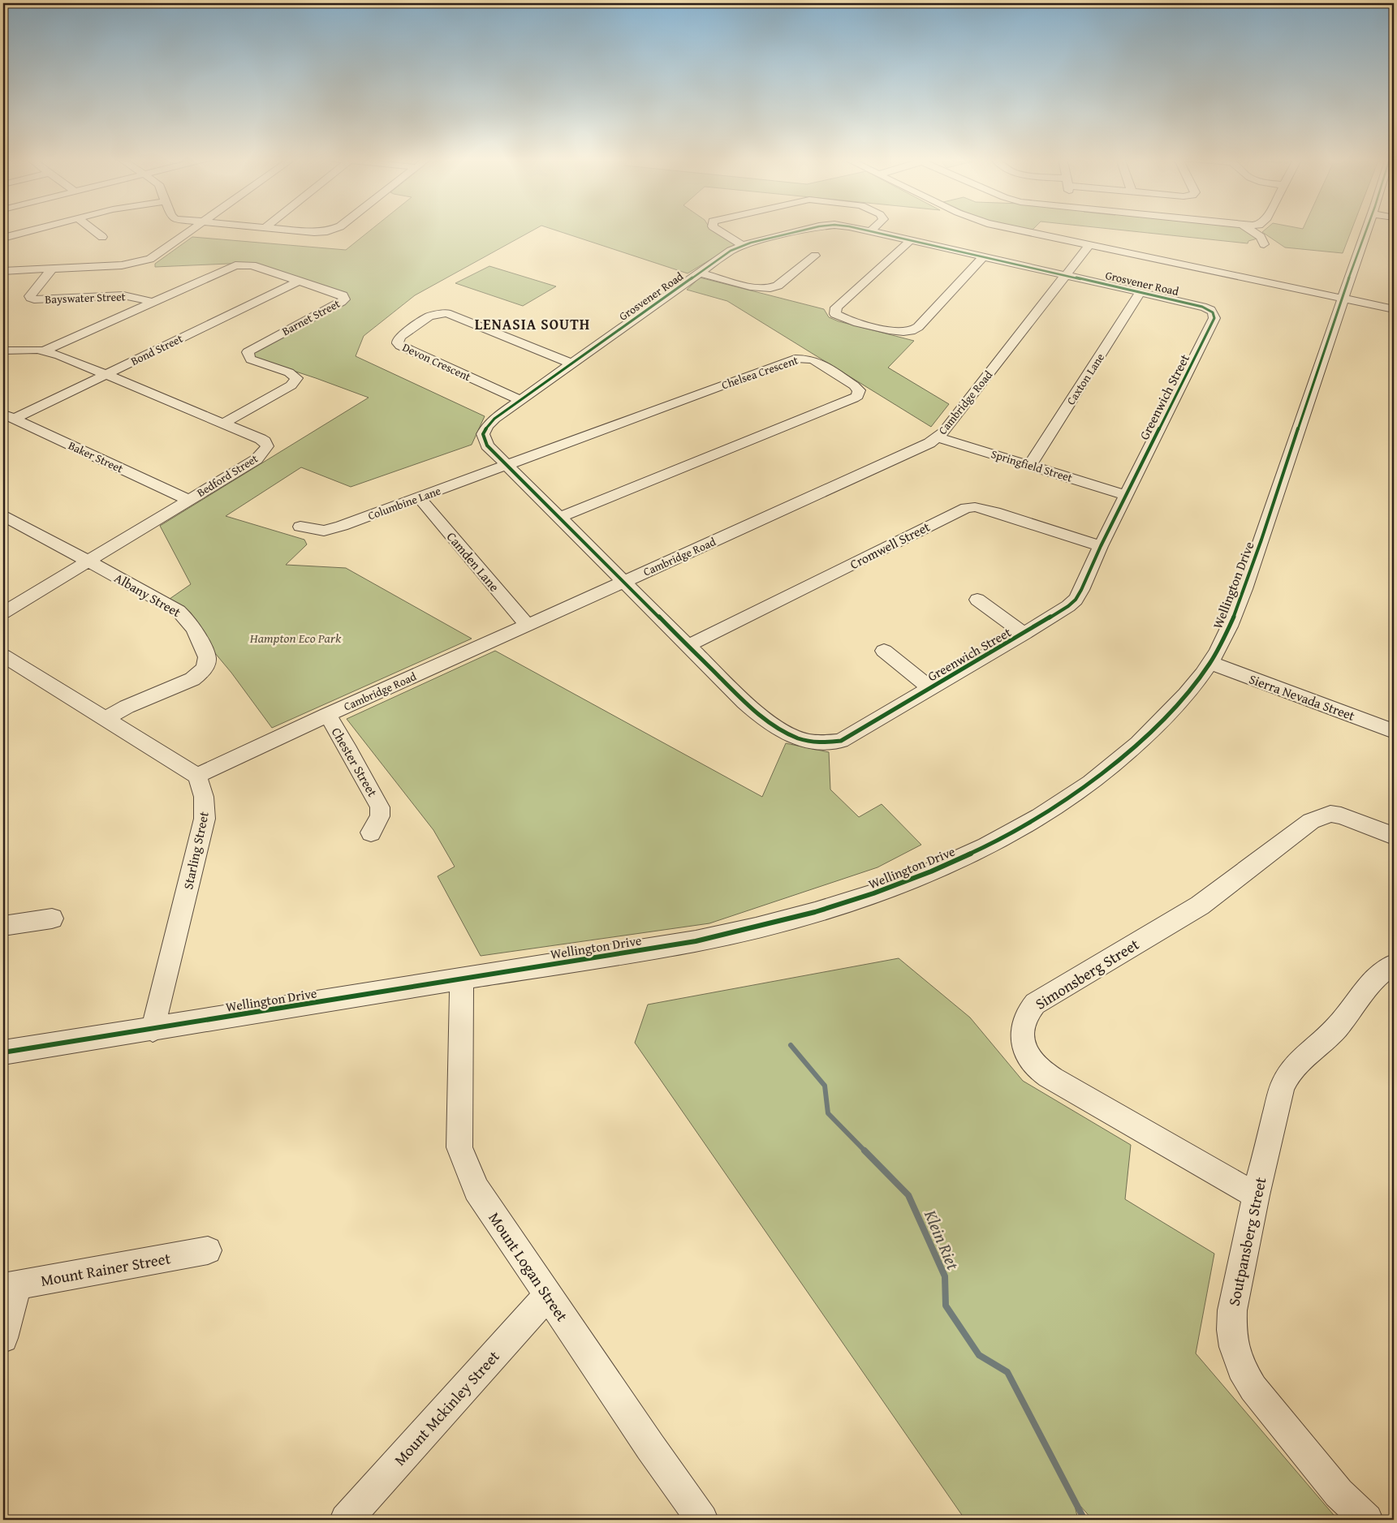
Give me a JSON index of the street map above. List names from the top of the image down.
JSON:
{
  "streets": {
    "street": [
      "Grosvener Road",
      "Bayswater Street",
      "Barnet Street",
      "Bond Street",
      "Devon Crescent",
      "Chelsea Crescent",
      "Caxton Lane",
      "Greenwich Street",
      "Cambridge Road",
      "Baker Street",
      "Springfield Street",
      "Bedford Street",
      "Columbine Lane",
      "Cromwell Street",
      "Camden Lane",
      "Wellington Drive",
      "Albany Street",
      "Sierra Nevada Street",
      "Chester Street",
      "Starling Street",
      "Simonsberg Street",
      "Soutpansberg Street",
      "Mount Logan Street",
      "Mount Rainer Street",
      "Mount Mckinley Street"
    ]
  },
  "crossings": [
    ["Grosvener Road", "Devon Crescent"],
    ["Grosvener Road", "Chelsea Crescent"],
    ["Grosvener Road", "Caxton Lane"],
    ["Grosvener Road", "Greenwich Street"],
    ["Grosvener Road", "Cambridge Road"],
    ["Grosvener Road", "Columbine Lane"],
    ["Bayswater Street", "Barnet Street"],
    ["Barnet Street", "Bond Street"],
    ["Barnet Street", "Bedford Street"],
    ["Bond Street", "Baker Street"],
    ["Bond Street", "Bedford Street"],
    ["Chelsea Crescent", "Columbine Lane"],
    ["Caxton Lane", "Springfield Street"],
    ["Greenwich Street", "Cambridge Road"],
    ["Greenwich Street", "Springfield Street"],
    ["Greenwich Street", "Cromwell Street"],
    ["Cambridge Road", "Springfield Street"],
    ["Cambridge Road", "Camden Lane"],
    ["Cambridge Road", "Chester Street"],
    ["Cambridge Road", "Starling Street"],
    ["Baker Street", "Bedford Street"],
    ["Bedford Street", "Albany Street"],
    ["Columbine Lane", "Camden Lane"],
    ["Wellington Drive", "Sierra Nevada Street"],
    ["Wellington Drive", "Starling Street"],
    ["Wellington Drive", "Mount Logan Street"],
    ["Simonsberg Street", "Soutpansberg Street"],
    ["Mount Logan Street", "Mount Mckinley Street"]
  ],
  "districts": ["LENASIA SOUTH"],
  "water": ["Klein Riet"],
  "parks": ["Hampton Eco Park"]
}
